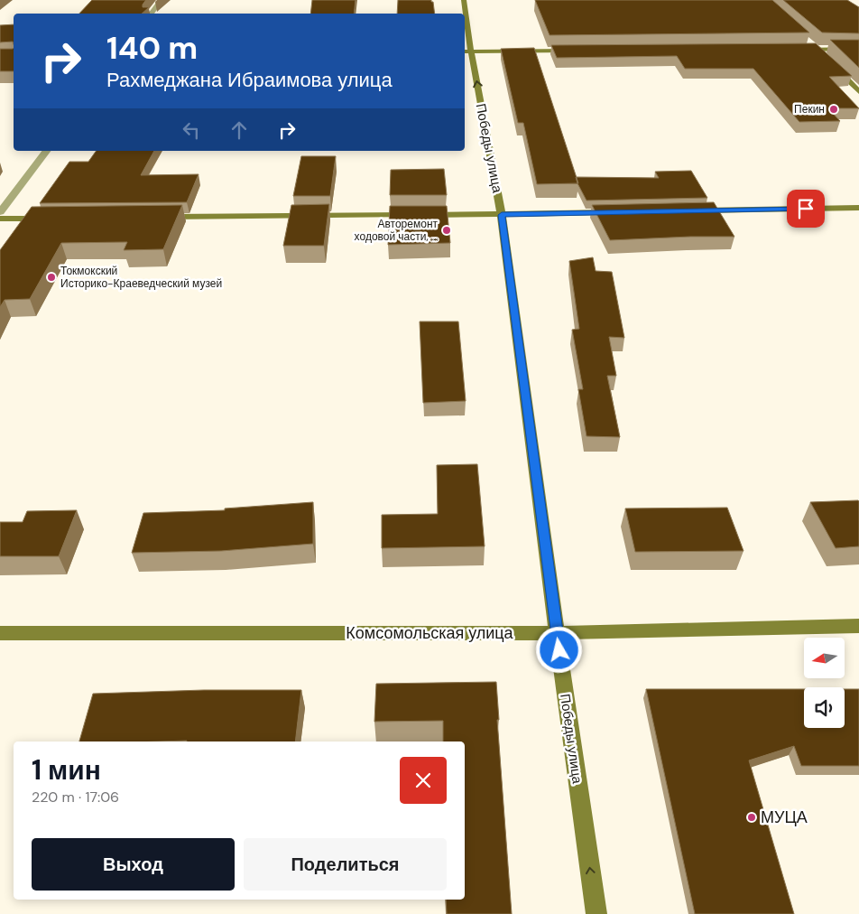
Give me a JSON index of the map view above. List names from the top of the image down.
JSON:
{
  "streets": {
    "main road": ["Победы улица", "Комсомольская улица"]
  },
  "crossings": [
    ["Победы улица", "Комсомольская улица"]
  ],
  "one_way": ["Победы улица"],
  "places": [
    "Пекин",
    "Авторемонт ходовой части, ...",
    "Токмокский Историко-Краеведческий музей",
    "МУЦА"
  ],
  "north": "left",
  "page": {
    "turn": ["140 m", "Рахмеджана Ибраимова улица"],
    "heading": ["1 мин", "220 m · 17:06"],
    "buttons": ["Выход", "Поделиться"]
  }
}
